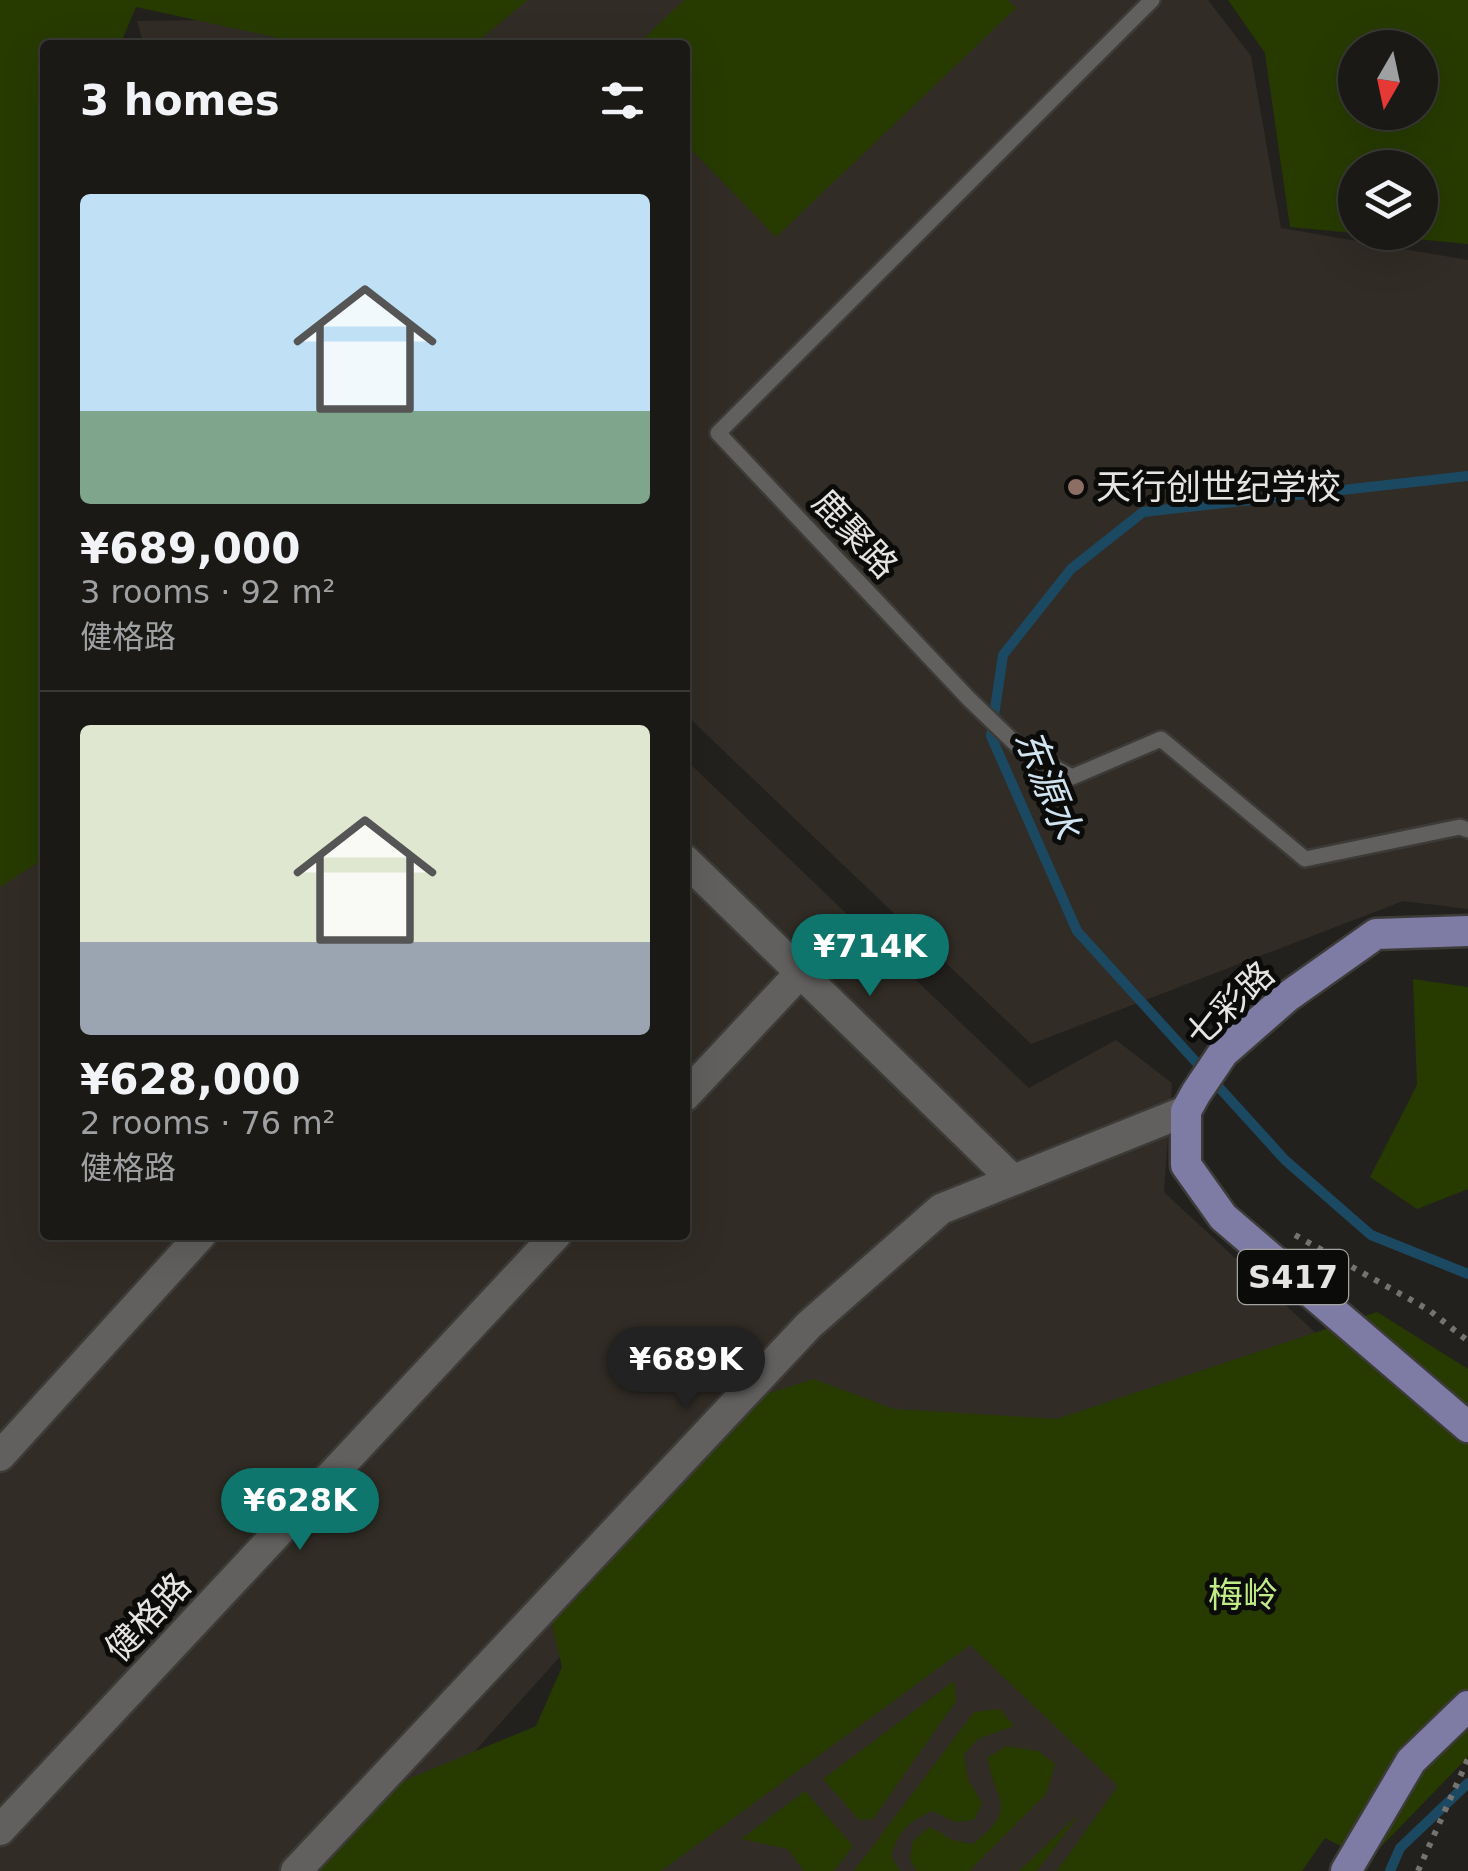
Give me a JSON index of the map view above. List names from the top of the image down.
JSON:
{
  "streets": {
    "main road": ["七彩路", "S417"],
    "street": ["健格路"],
    "lane": ["鹿聚路"]
  },
  "crossings": [
    ["七彩路", "S417"]
  ],
  "water": ["东源水"],
  "parks": ["梅岭"],
  "places": ["天行创世纪学校"],
  "north": "bottom",
  "page": {
    "heading": "3 homes",
    "list": [
      {
        "name": "¥689,000",
        "note": "3 rooms · 92 m² · 健格路"
      },
      {
        "name": "¥628,000",
        "note": "2 rooms · 76 m² · 健格路"
      }
    ],
    "price": ["¥714K", "¥689K", "¥628K"]
  }
}
